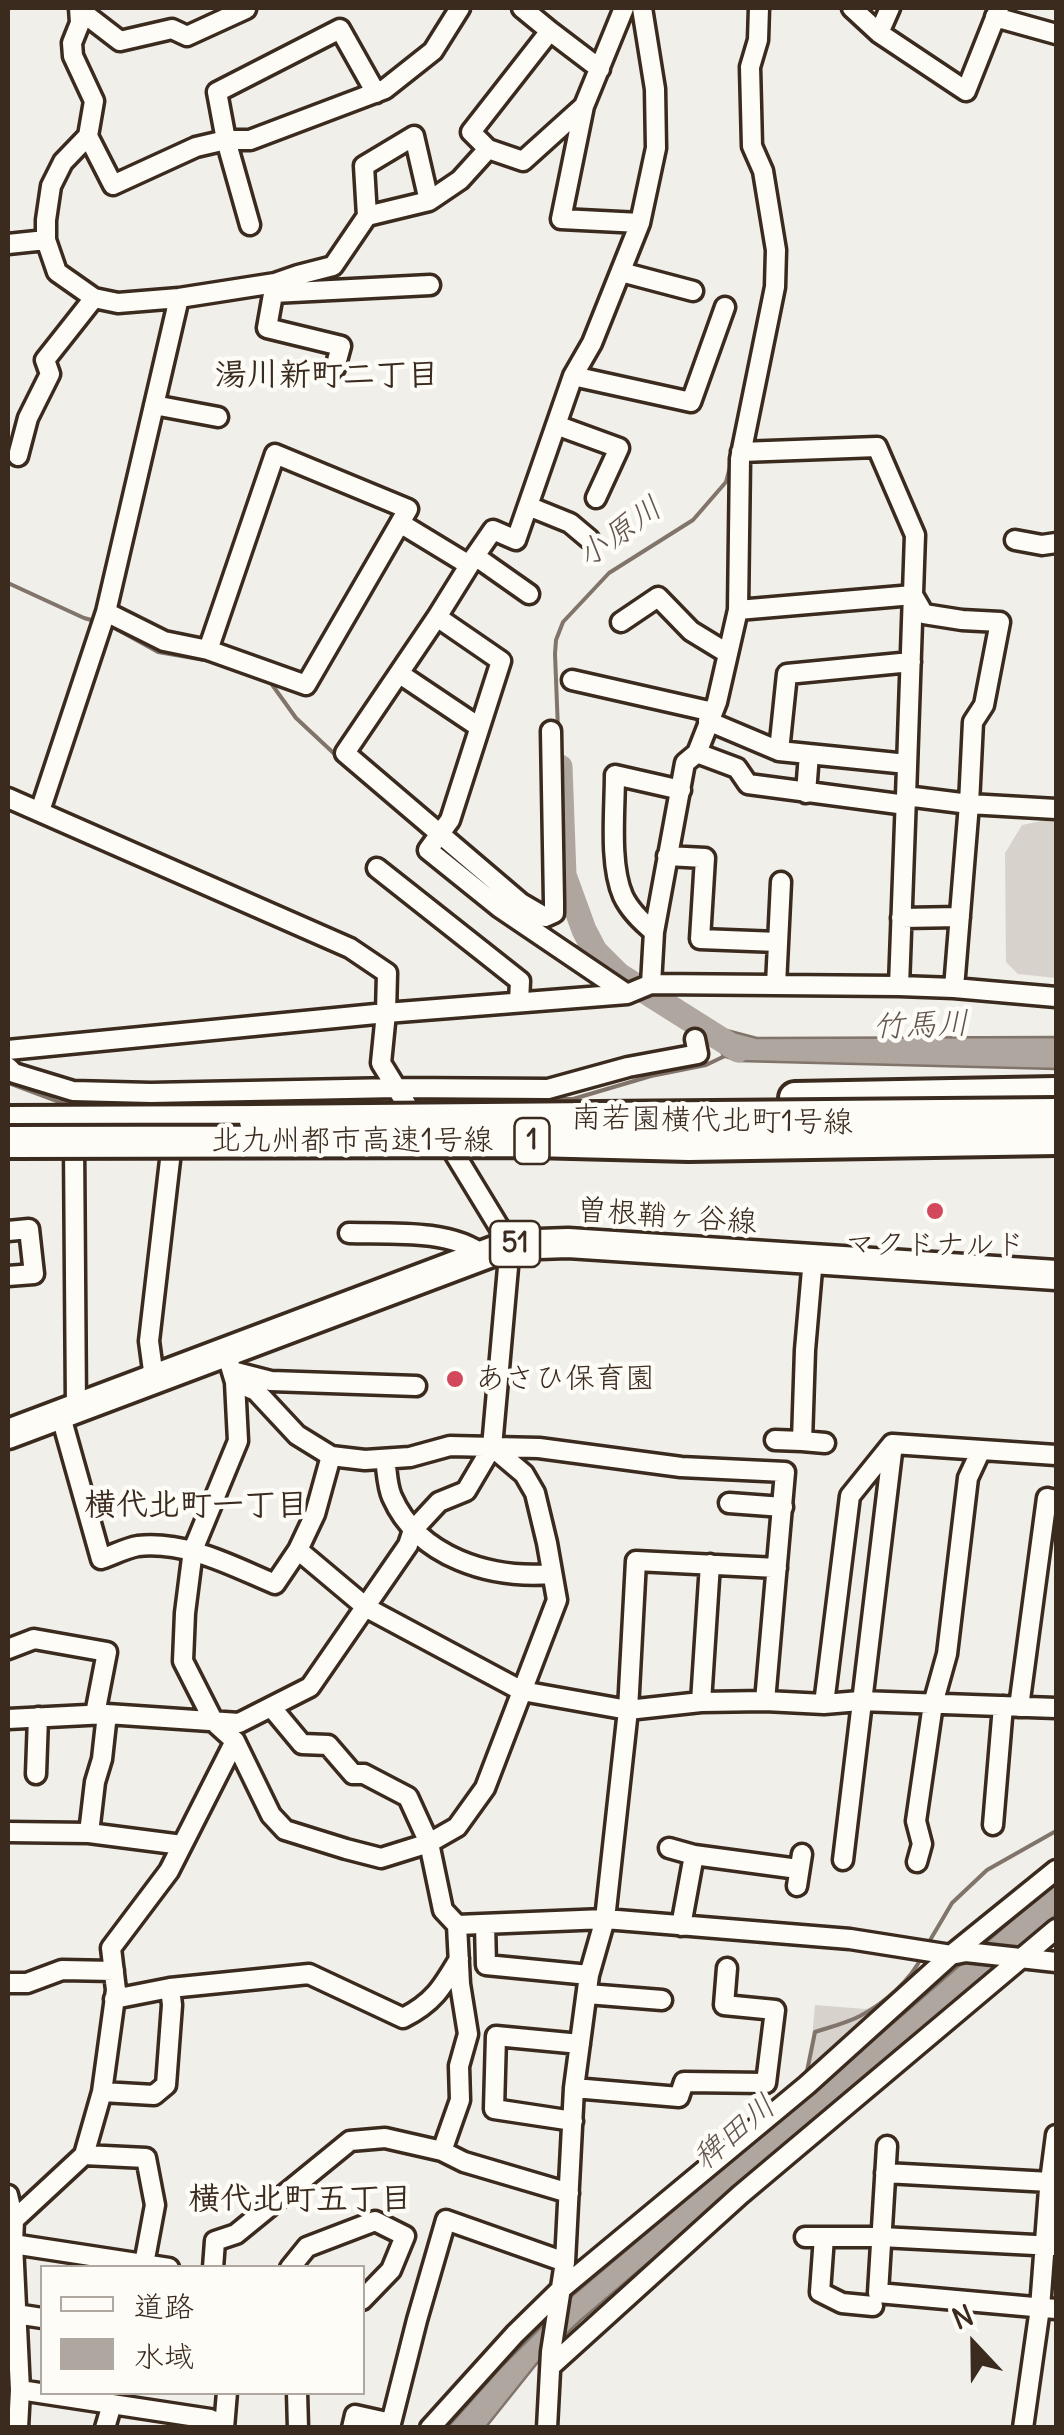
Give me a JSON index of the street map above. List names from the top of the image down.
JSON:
{
  "streets": {
    "highway": ["北九州都市高速1号線", "1"],
    "main road": ["曽根鞘ヶ谷線", "51"],
    "street": ["南若園横代北町1号線"]
  },
  "crossings": [
    ["南若園横代北町1号線", "北九州都市高速1号線"]
  ],
  "districts": ["湯川新町二丁目", "横代北町一丁目", "横代北町五丁目"],
  "water": ["小原川", "竹馬川", "稗田川"],
  "places": ["マクドナルド", "あさひ保育園"],
  "legend": ["道路", "水域"],
  "north": "top"
}
